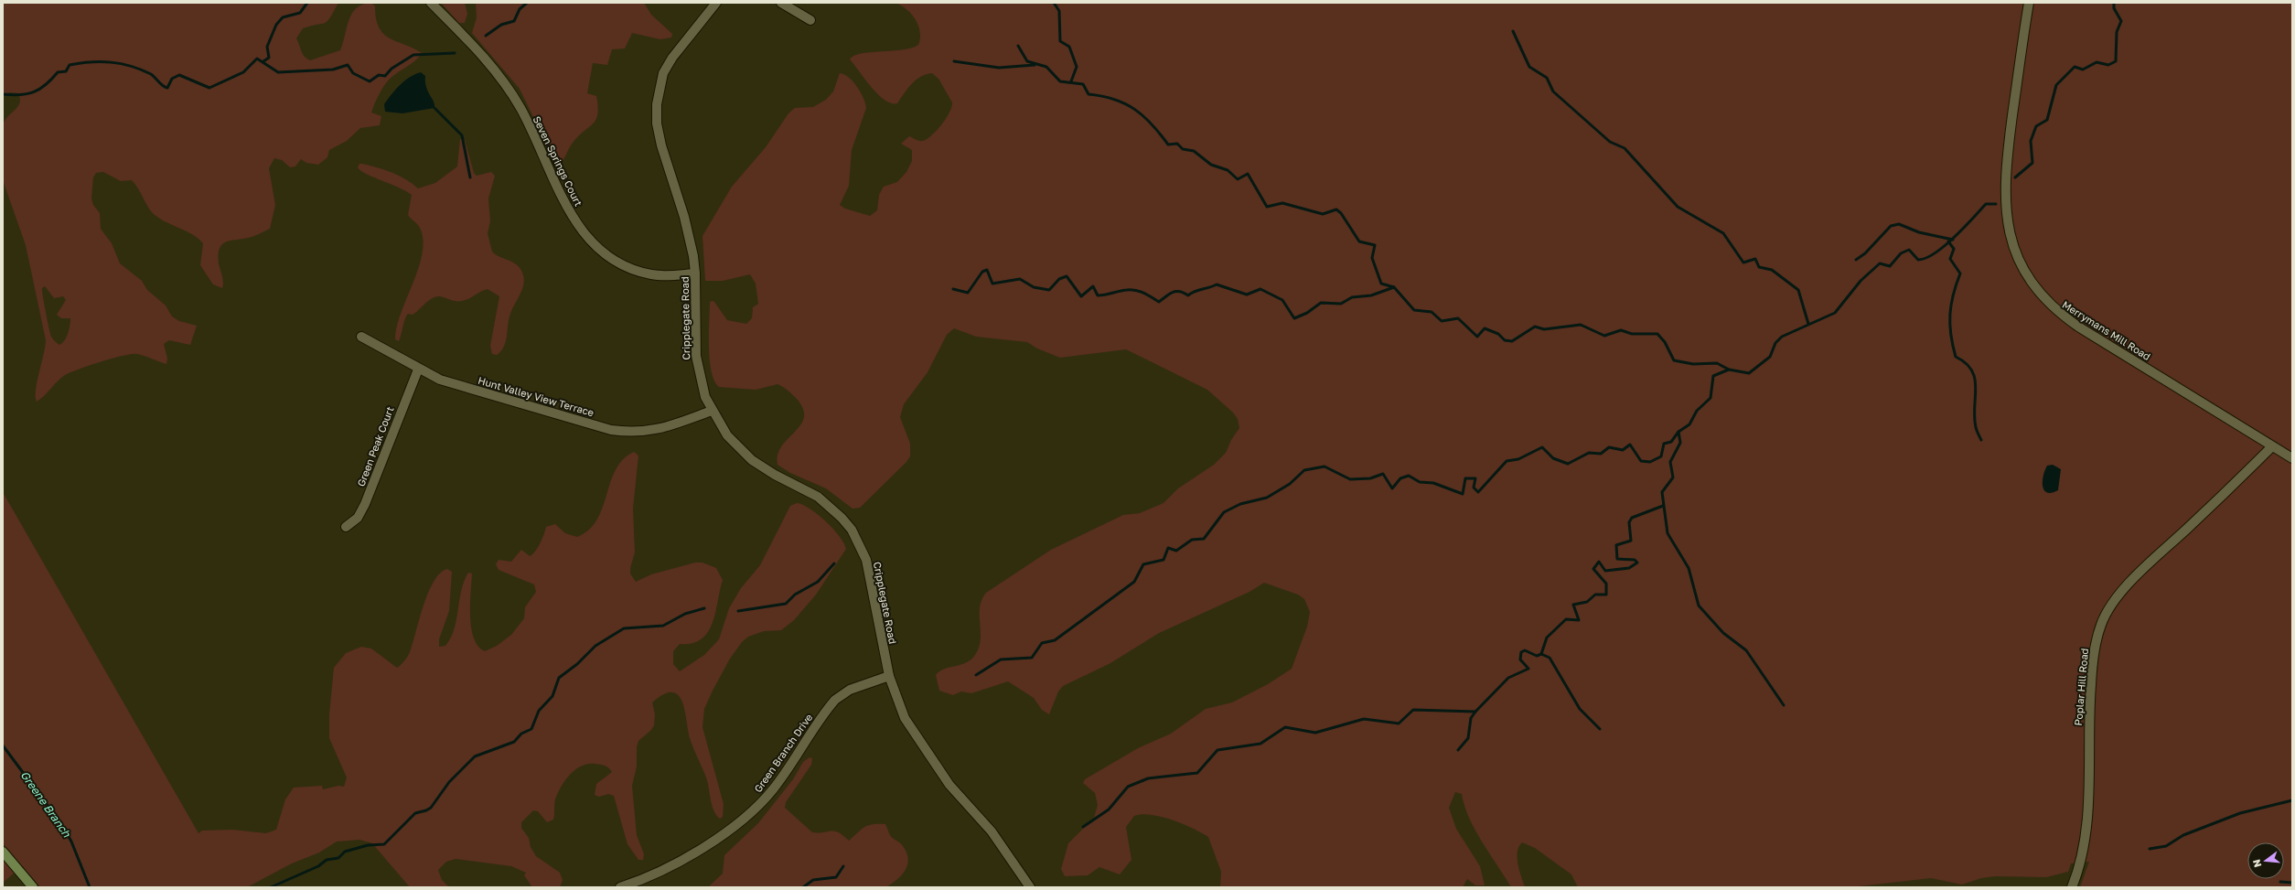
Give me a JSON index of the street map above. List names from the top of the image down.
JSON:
{
  "streets": {
    "street": [
      "Seven Springs Court",
      "Cripplegate Road",
      "Merrymans Mill Road",
      "Hunt Valley View Terrace",
      "Green Peak Court",
      "Poplar Hill Road",
      "Green Branch Drive"
    ]
  },
  "crossings": [
    ["Seven Springs Court", "Cripplegate Road"],
    ["Cripplegate Road", "Hunt Valley View Terrace"],
    ["Cripplegate Road", "Green Branch Drive"],
    ["Merrymans Mill Road", "Poplar Hill Road"],
    ["Hunt Valley View Terrace", "Green Peak Court"]
  ],
  "water": ["Greene Branch"],
  "north": "left"
}
